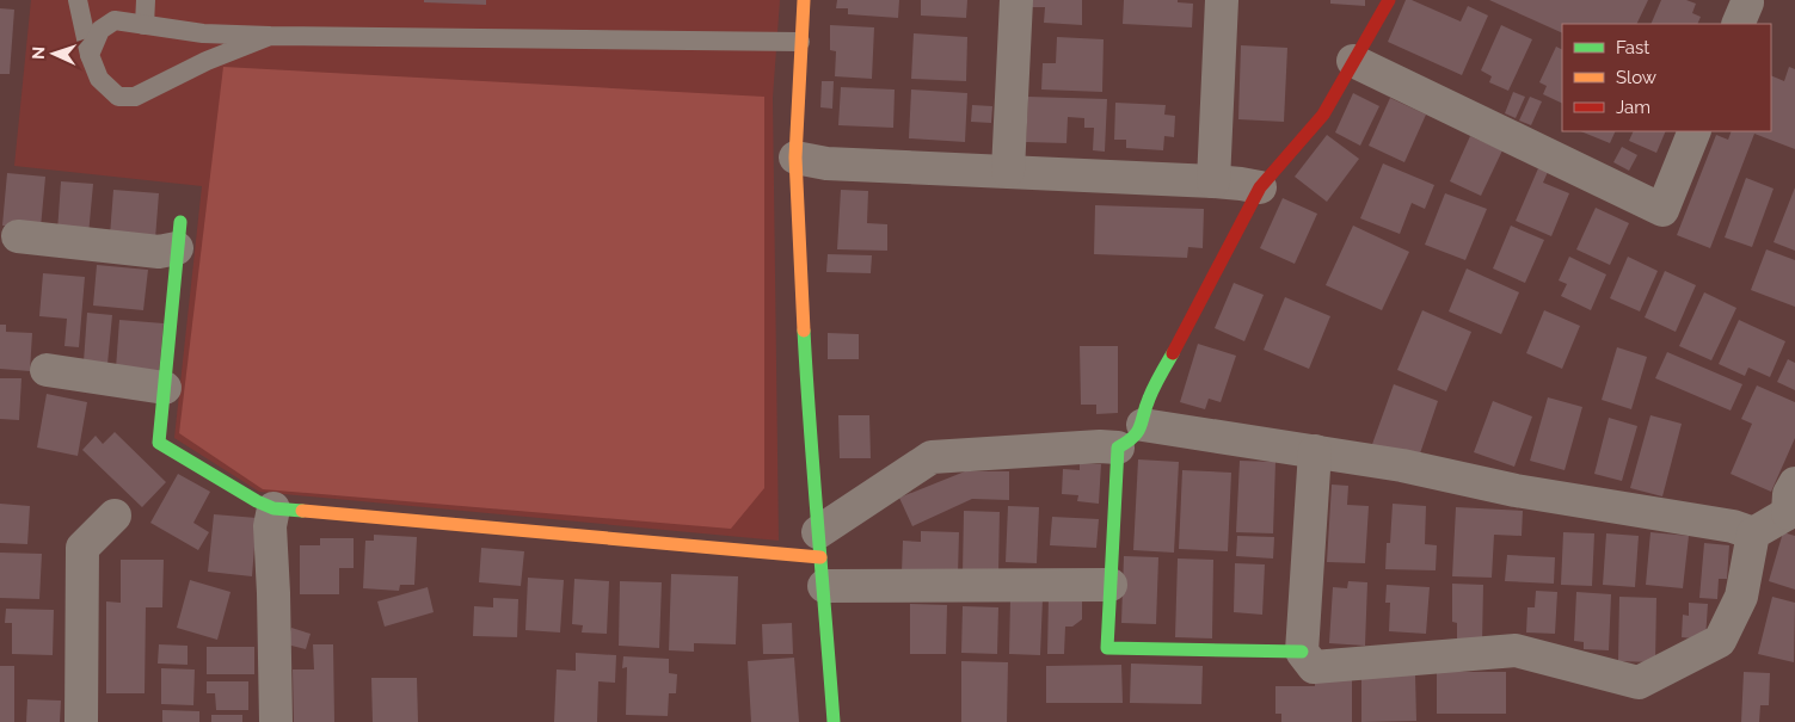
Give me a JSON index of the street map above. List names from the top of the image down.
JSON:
{
  "legend": ["Fast", "Slow", "Jam"],
  "north": "left"
}
